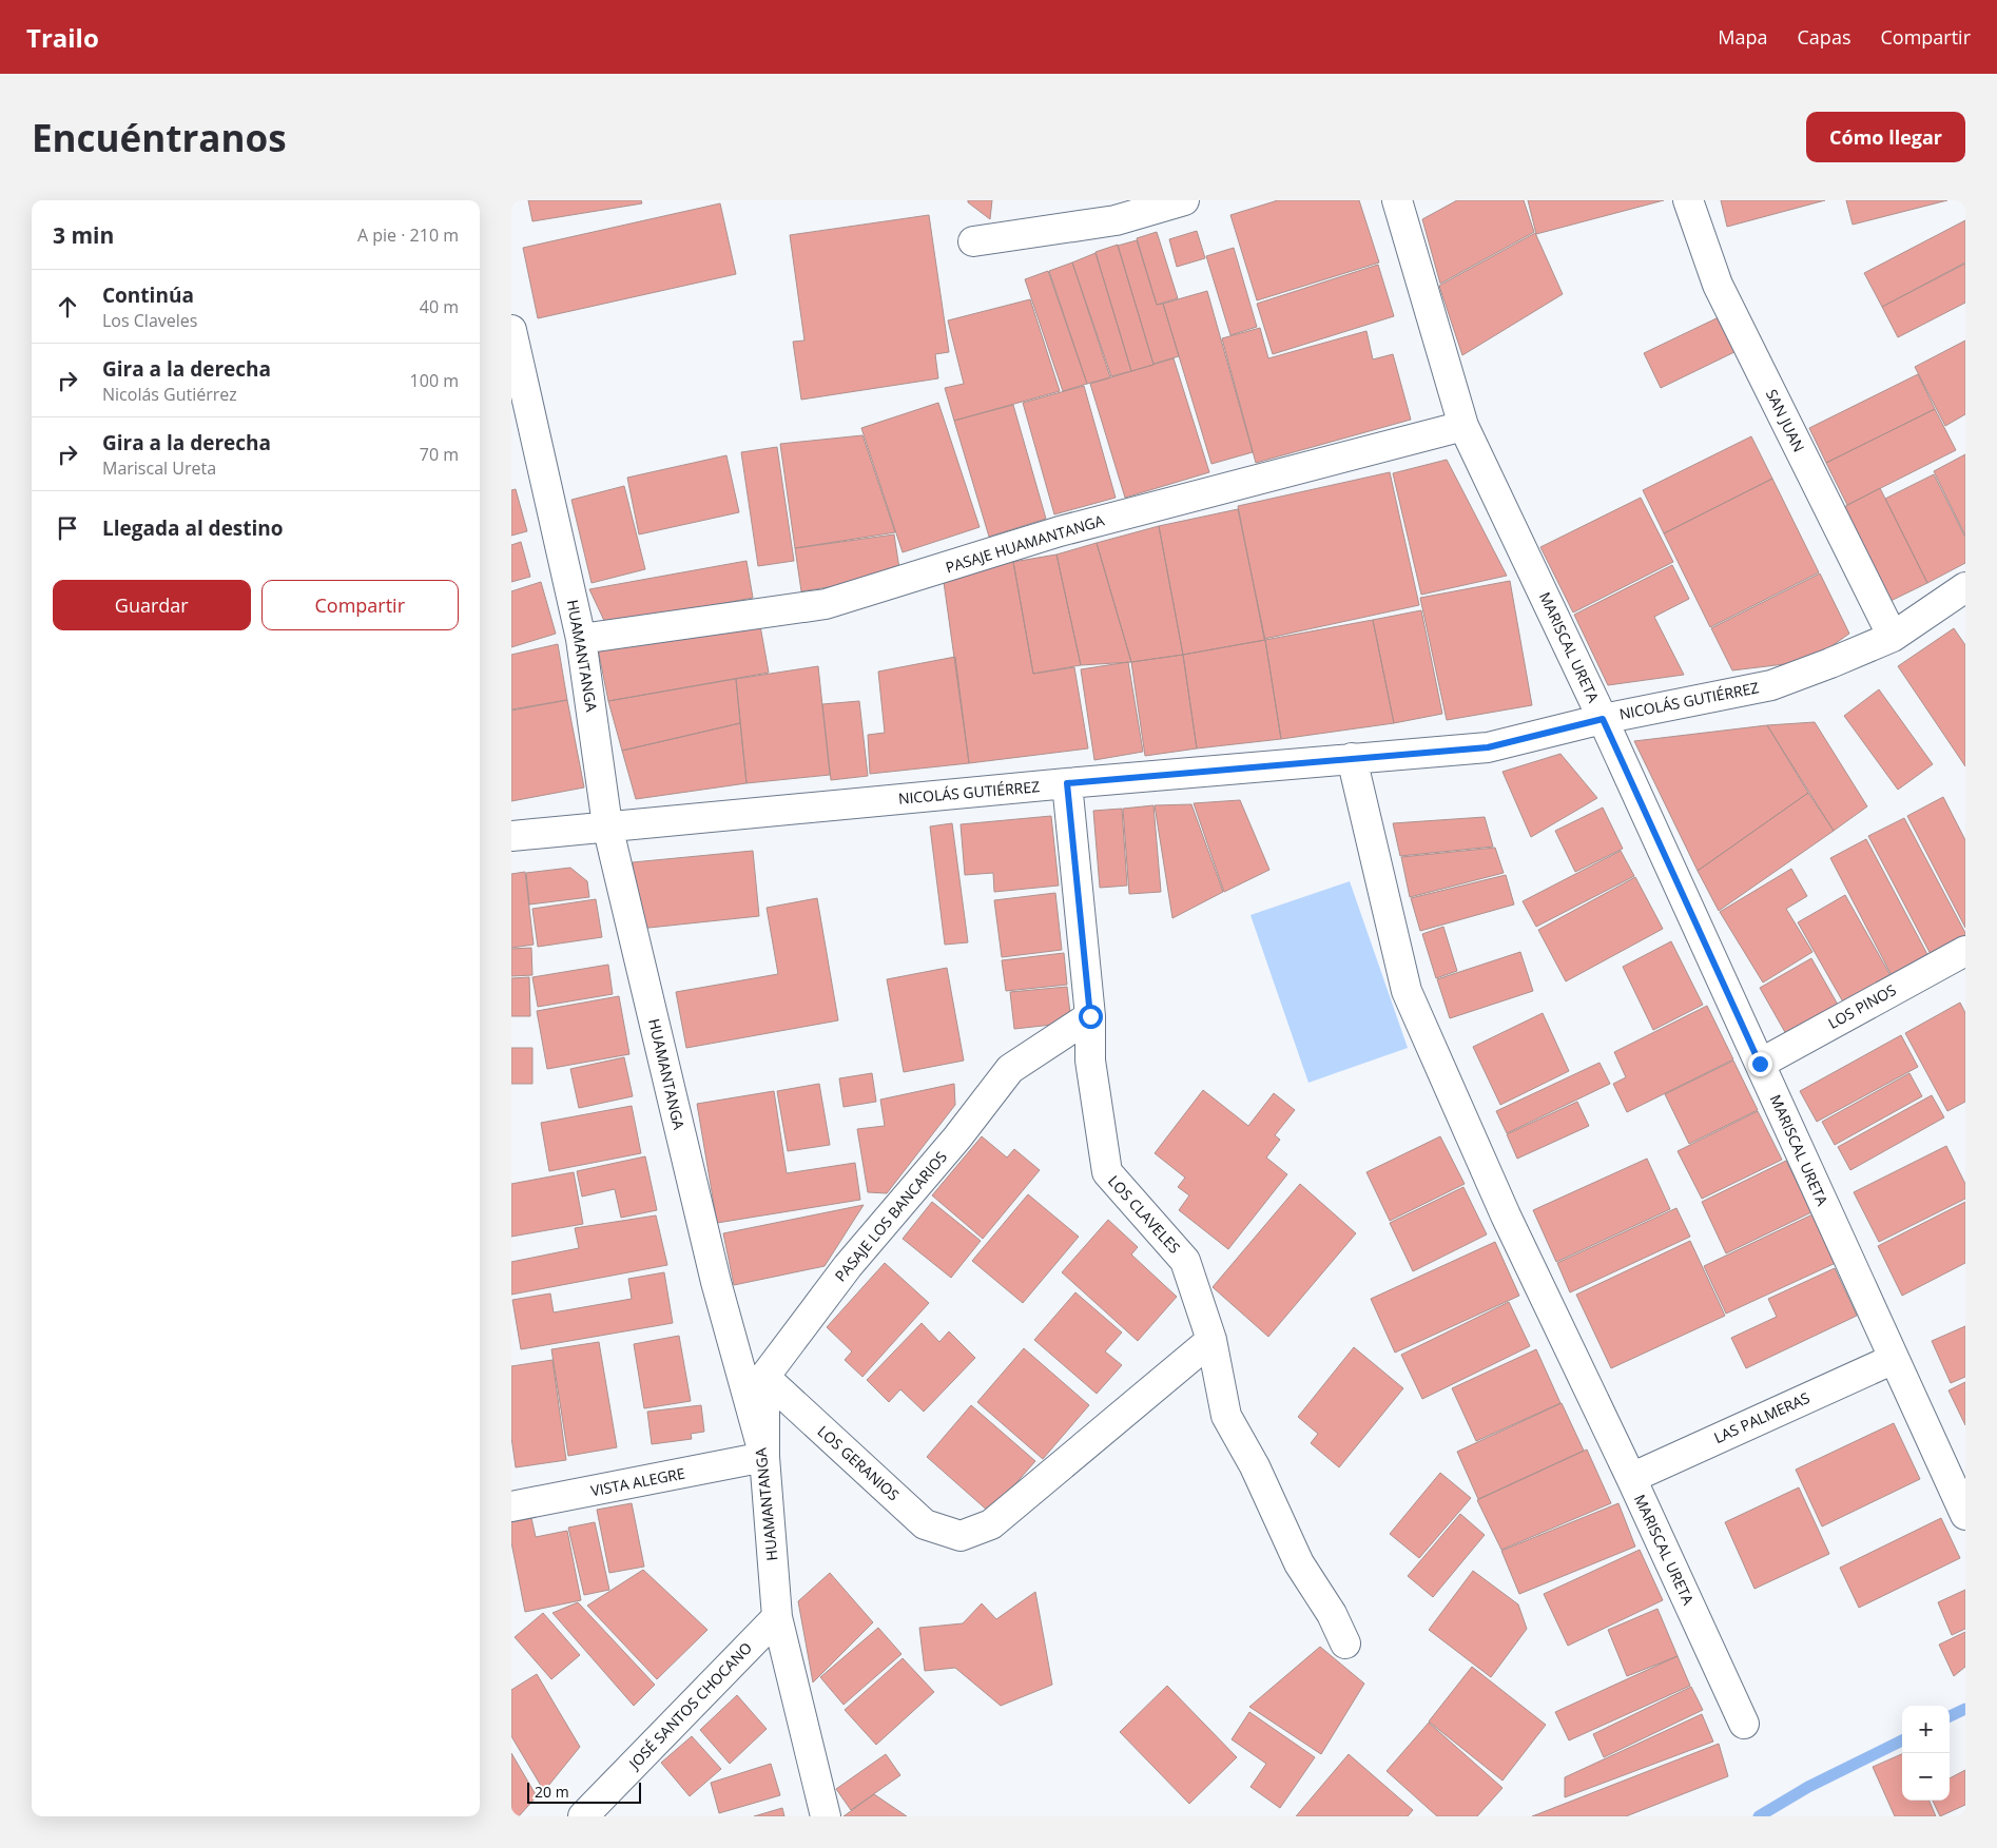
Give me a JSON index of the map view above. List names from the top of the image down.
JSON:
{
  "streets": {
    "street": [
      "SAN JUAN",
      "PASAJE HUAMANTANGA",
      "MARISCAL URETA",
      "HUAMANTANGA",
      "NICOLÁS GUTIÉRREZ",
      "LOS PINOS",
      "LOS CLAVELES",
      "PASAJE LOS BANCARIOS",
      "LAS PALMERAS",
      "LOS GERANIOS",
      "VISTA ALEGRE",
      "JOSÉ SANTOS CHOCANO"
    ]
  },
  "crossings": [
    ["SAN JUAN", "NICOLÁS GUTIÉRREZ"],
    ["PASAJE HUAMANTANGA", "MARISCAL URETA"],
    ["PASAJE HUAMANTANGA", "HUAMANTANGA"],
    ["MARISCAL URETA", "NICOLÁS GUTIÉRREZ"],
    ["MARISCAL URETA", "LOS PINOS"],
    ["MARISCAL URETA", "LAS PALMERAS"],
    ["HUAMANTANGA", "NICOLÁS GUTIÉRREZ"],
    ["HUAMANTANGA", "VISTA ALEGRE"],
    ["HUAMANTANGA", "JOSÉ SANTOS CHOCANO"],
    ["NICOLÁS GUTIÉRREZ", "LOS CLAVELES"],
    ["LOS CLAVELES", "PASAJE LOS BANCARIOS"],
    ["LOS CLAVELES", "LOS GERANIOS"],
    ["PASAJE LOS BANCARIOS", "LOS GERANIOS"]
  ],
  "scale_bar": "20 m",
  "page": {
    "header": "Trailo",
    "nav": ["Mapa", "Capas", "Compartir"],
    "buttons": [
      "Cómo llegar",
      ["Guardar", "Compartir"]
    ],
    "title": "Encuéntranos",
    "heading": ["3 min", "A pie · 210 m"],
    "list": [
      ["Continúa", "Los Claveles", "40 m"],
      ["Gira a la derecha", "Nicolás Gutiérrez", "100 m"],
      ["Gira a la derecha", "Mariscal Ureta", "70 m"],
      "Llegada al destino"
    ],
    "map_buttons": ["+", "−"],
    "scale": "20 m"
  }
}
